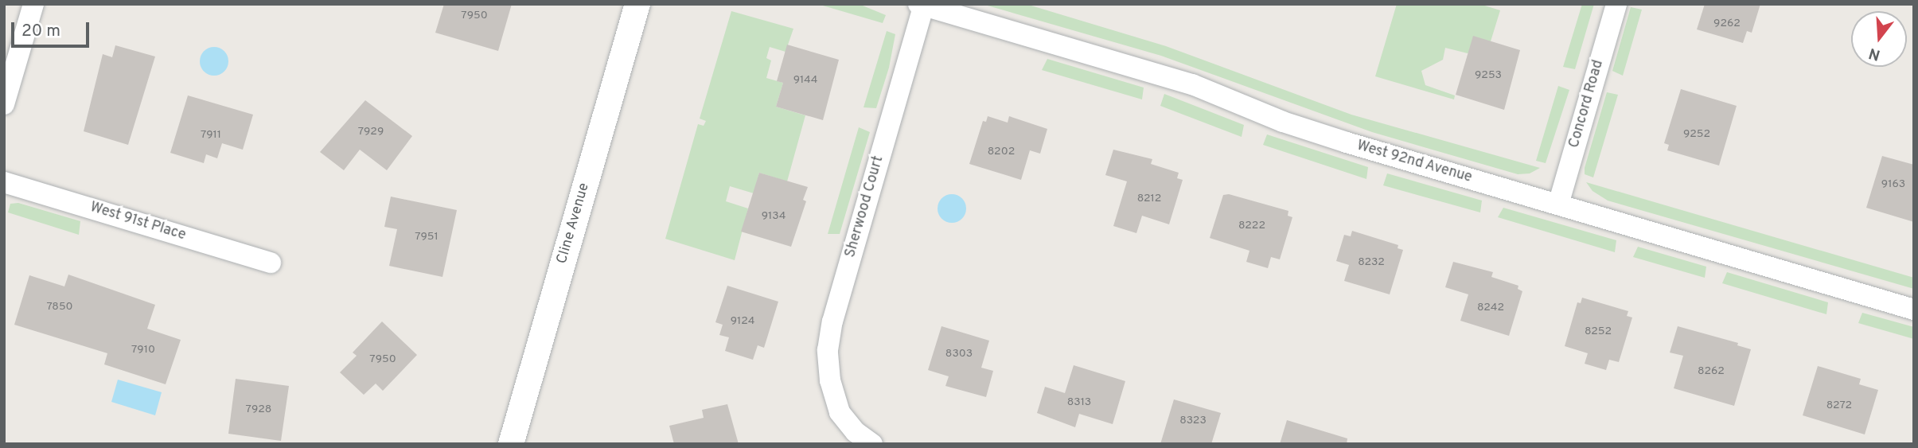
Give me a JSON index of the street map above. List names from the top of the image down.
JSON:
{
  "streets": {
    "street": [
      "Concord Road",
      "West 92nd Avenue",
      "Sherwood Court",
      "West 91st Place",
      "Cline Avenue"
    ]
  },
  "crossings": [
    ["Concord Road", "West 92nd Avenue"],
    ["West 92nd Avenue", "Sherwood Court"]
  ],
  "house_numbers": [
    "7950",
    "9262",
    "9253",
    "9144",
    "7929",
    "9252",
    "7911",
    "8202",
    "9163",
    "8212",
    "9134",
    "8222",
    "7951",
    "8232",
    "7850",
    "8242",
    "9124",
    "8252",
    "7910",
    "8303",
    "7950",
    "8262",
    "8313",
    "8272",
    "7928",
    "8323"
  ],
  "scale_bar": "20 m",
  "north": "bottom"
}
